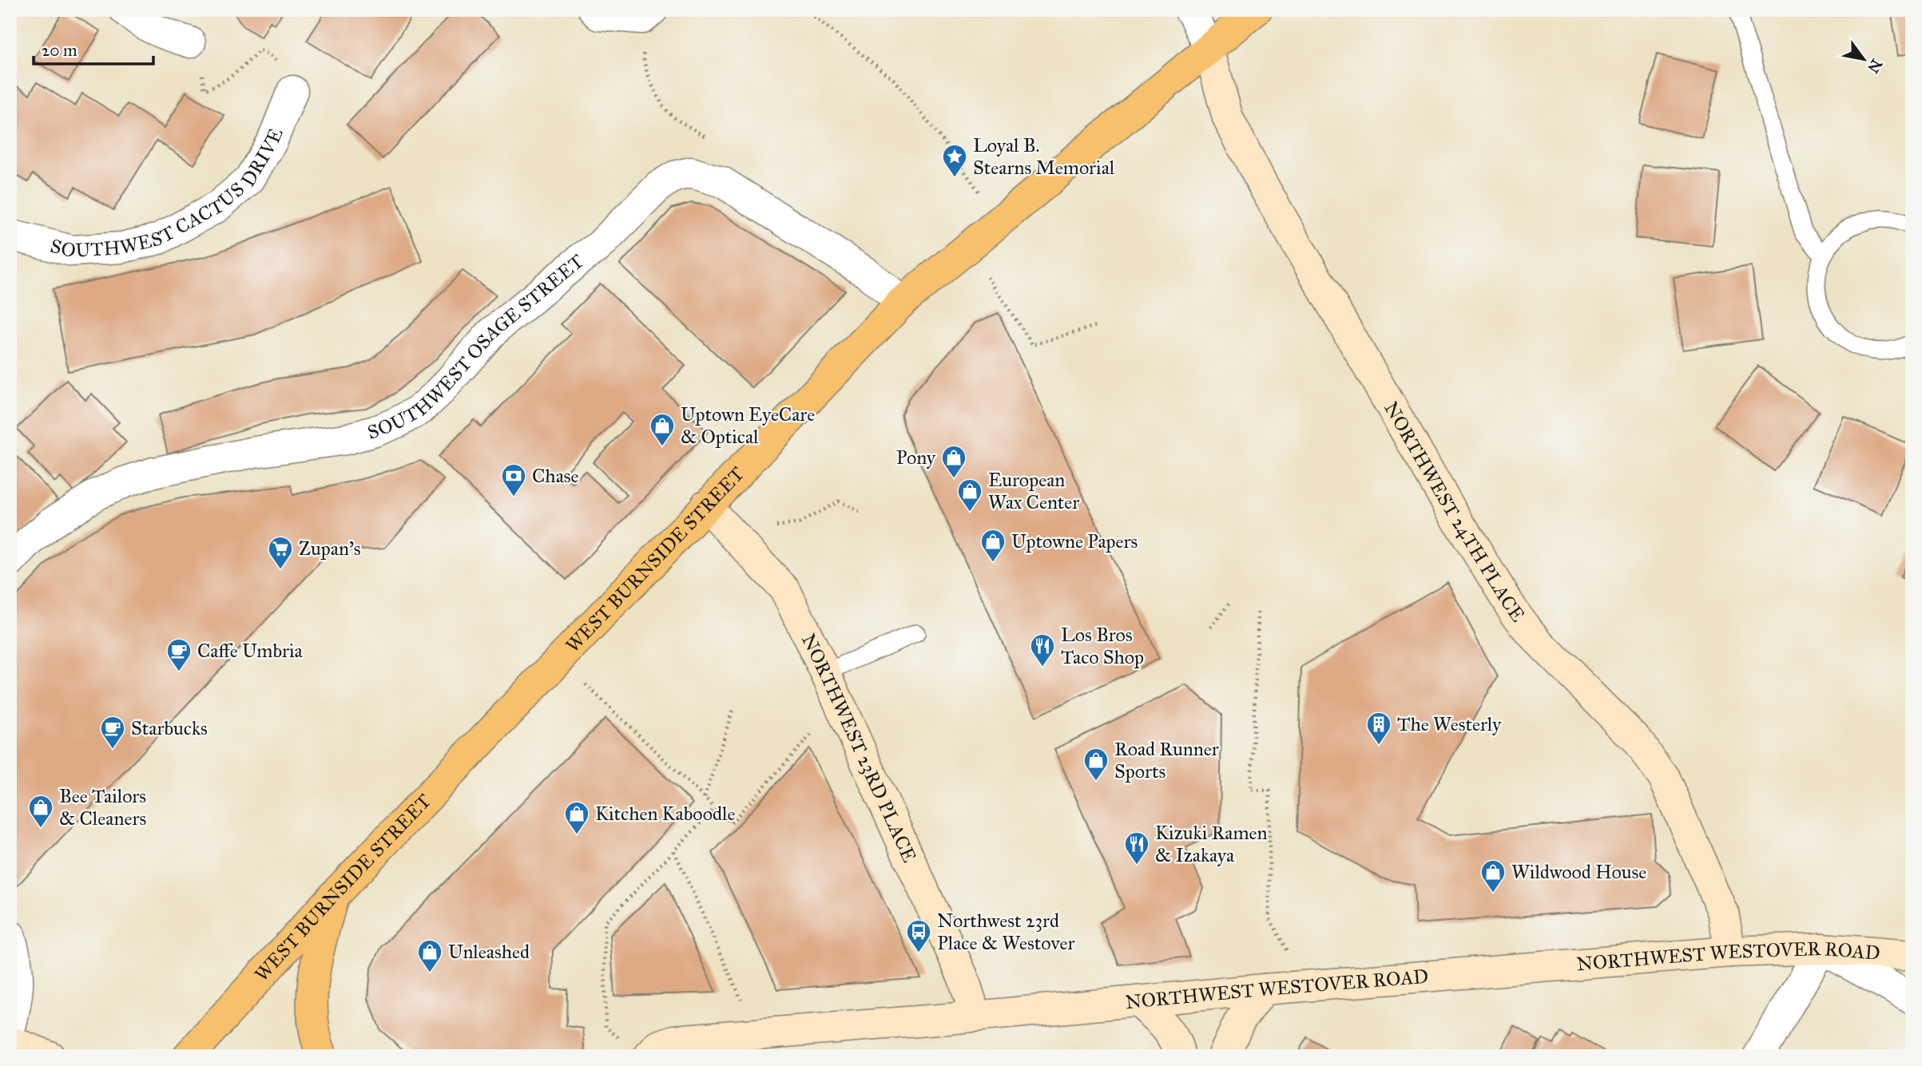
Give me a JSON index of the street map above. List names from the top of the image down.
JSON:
{
  "streets": {
    "main road": ["WEST BURNSIDE STREET"],
    "street": [
      "SOUTHWEST CACTUS DRIVE",
      "SOUTHWEST OSAGE STREET",
      "NORTHWEST 24TH PLACE",
      "NORTHWEST 23RD PLACE",
      "NORTHWEST WESTOVER ROAD"
    ]
  },
  "crossings": [
    ["SOUTHWEST OSAGE STREET", "WEST BURNSIDE STREET"],
    ["NORTHWEST 24TH PLACE", "WEST BURNSIDE STREET"],
    ["NORTHWEST 24TH PLACE", "NORTHWEST WESTOVER ROAD"],
    ["WEST BURNSIDE STREET", "NORTHWEST 23RD PLACE"],
    ["NORTHWEST 23RD PLACE", "NORTHWEST WESTOVER ROAD"]
  ],
  "places": {
    "place": ["Loyal B. Stearns Memorial"],
    "shop": [
      "Uptown EyeCare & Optical",
      "Pony",
      "European Wax Center",
      "Uptowne Papers",
      "Road Runner Sports",
      "Bee Tailors & Cleaners",
      "Kitchen Kaboodle",
      "Wildwood House",
      "Unleashed"
    ],
    "bank": ["Chase"],
    "supermarket": ["Zupan's"],
    "restaurant": ["Los Bros Taco Shop", "Kizuki Ramen & Izakaya"],
    "cafe": ["Caffe Umbria", "Starbucks"],
    "building": ["The Westerly"],
    "bus stop": ["Northwest 23rd Place & Westover"]
  },
  "scale_bar": "20 m",
  "north": "bottom right"
}
